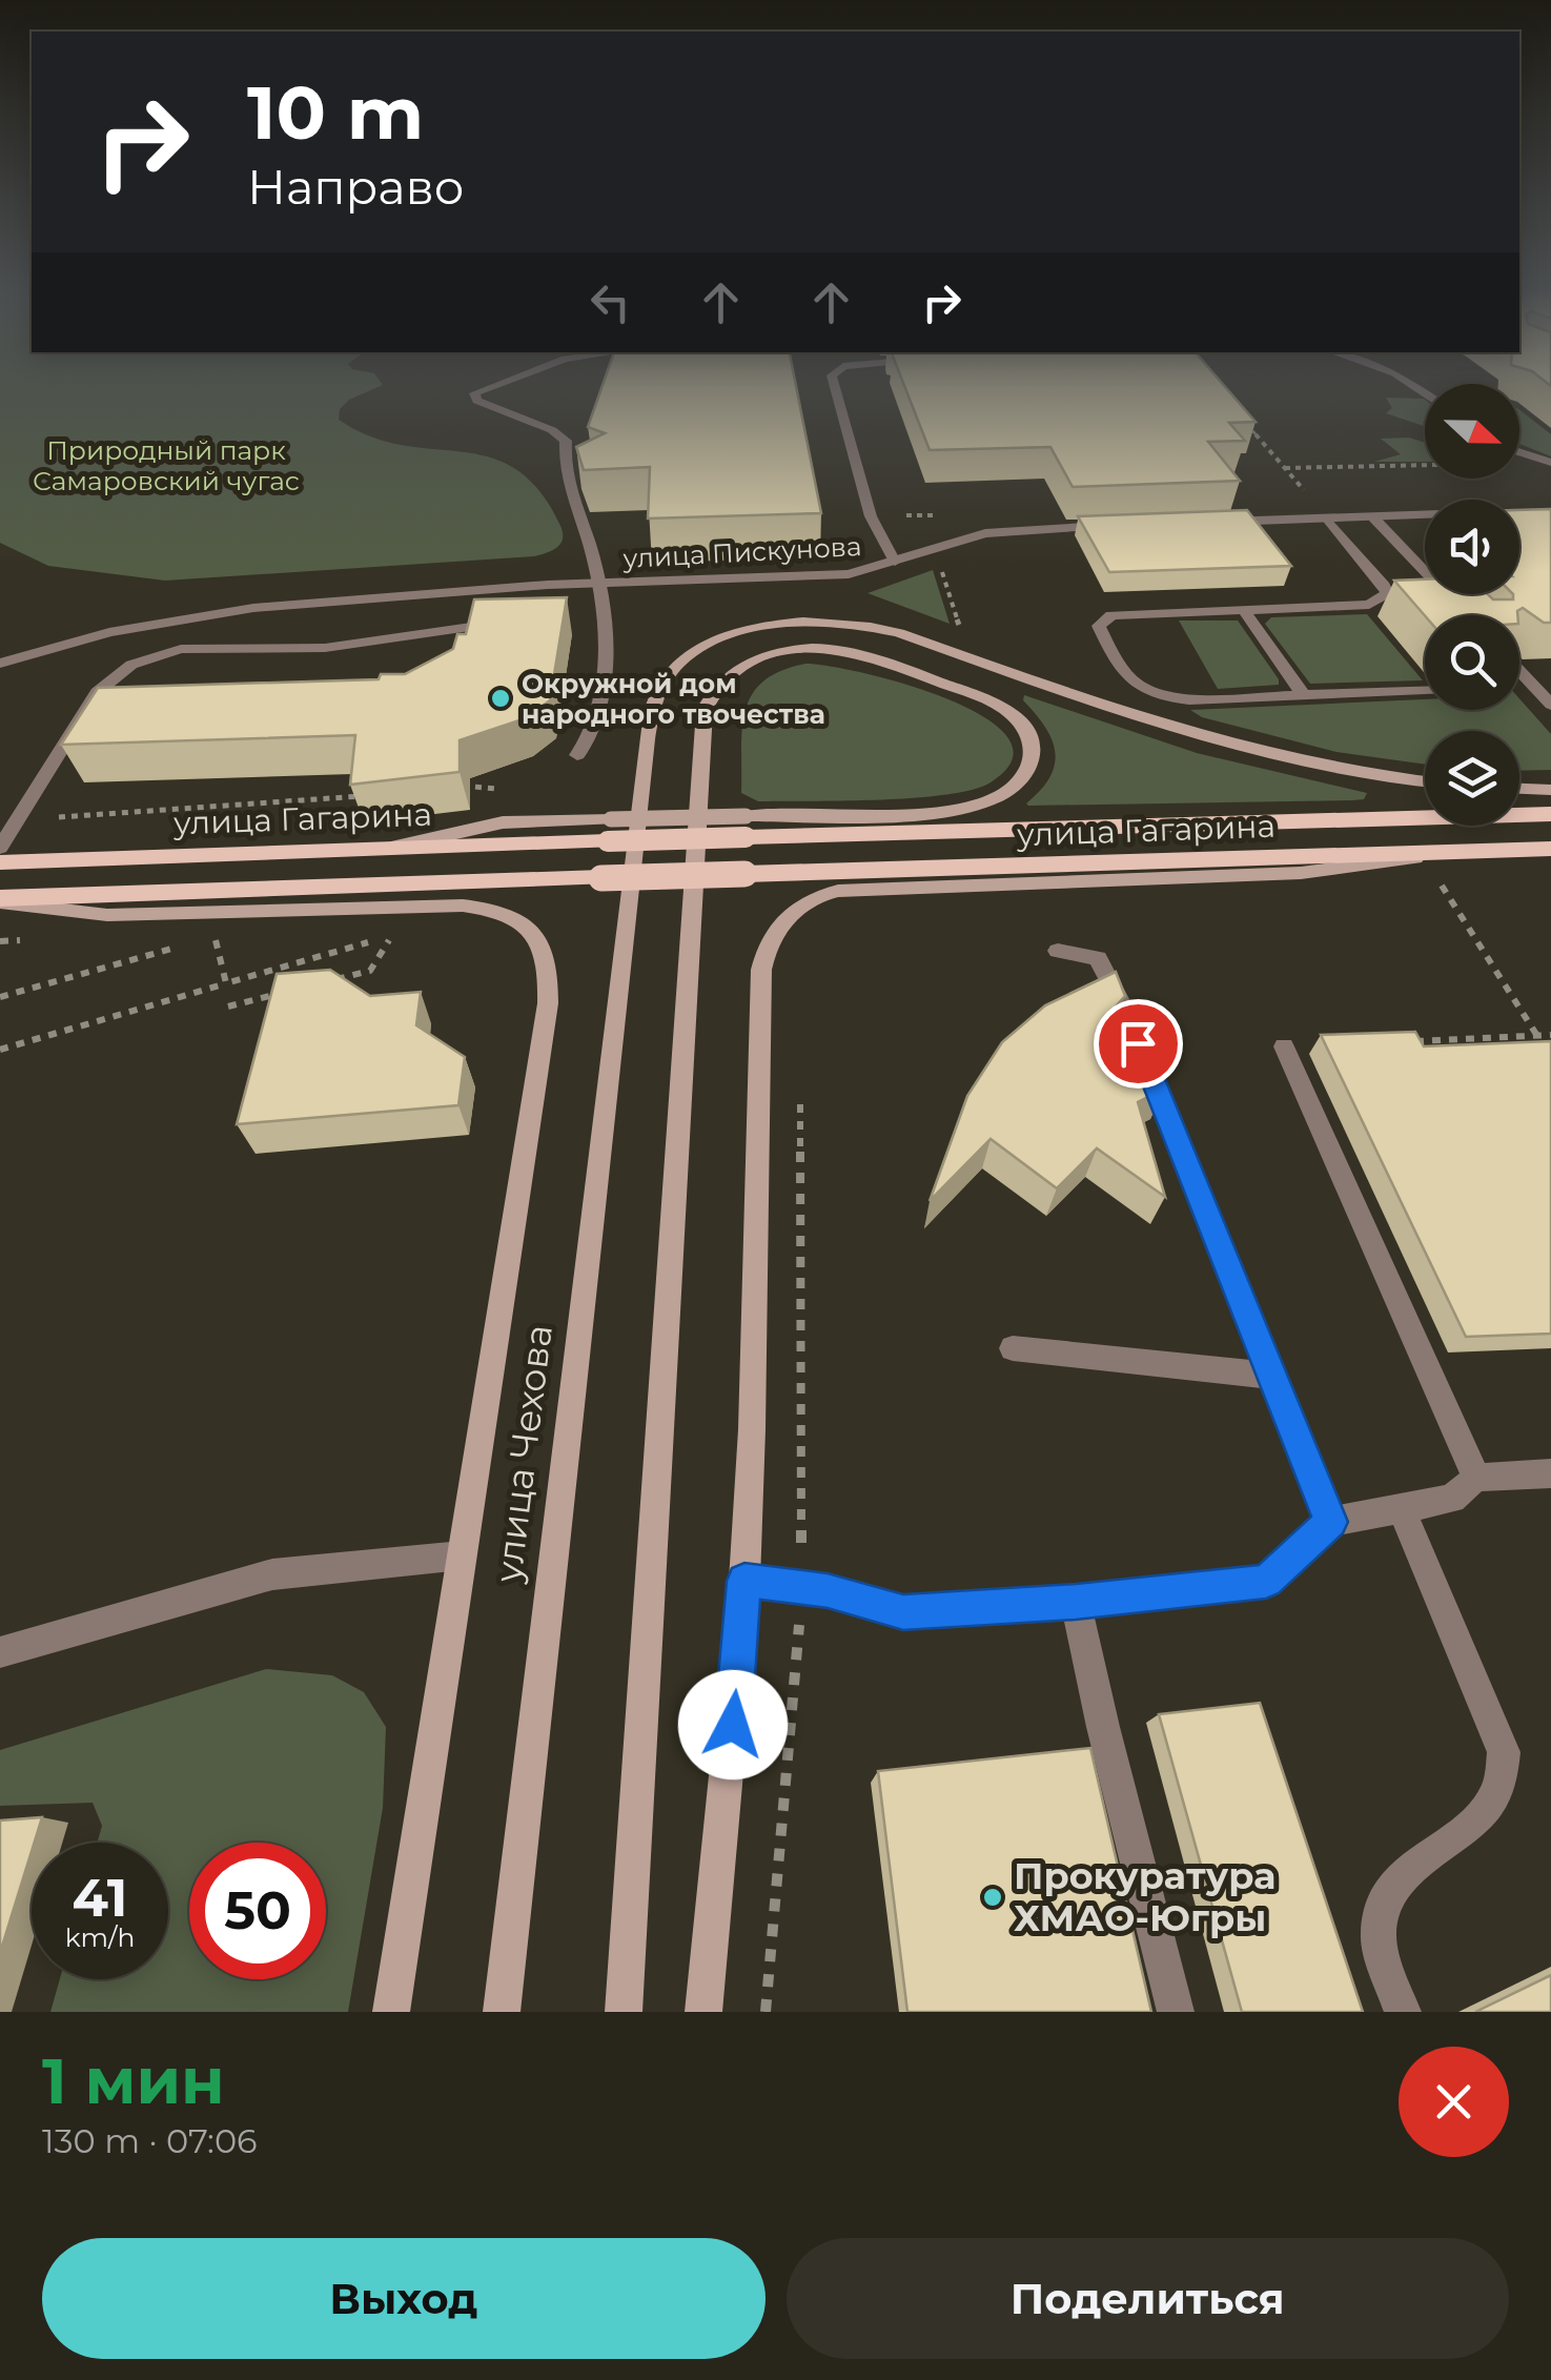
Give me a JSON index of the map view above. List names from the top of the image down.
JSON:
{
  "streets": {
    "main road": ["улица Гагарина", "улица Чехова"],
    "street": ["улица Пискунова"]
  },
  "parks": ["Природный парк Самаровский чугас"],
  "places": ["Окружной дом народного твочества", "Прокуратура ХМАО-Югры"],
  "north": "right",
  "page": {
    "turn": ["10 m", "Направо"],
    "speed": "41 km/h",
    "limit": "50",
    "heading": ["1 мин", "130 m · 07:06"],
    "buttons": ["Выход", "Поделиться"]
  }
}
